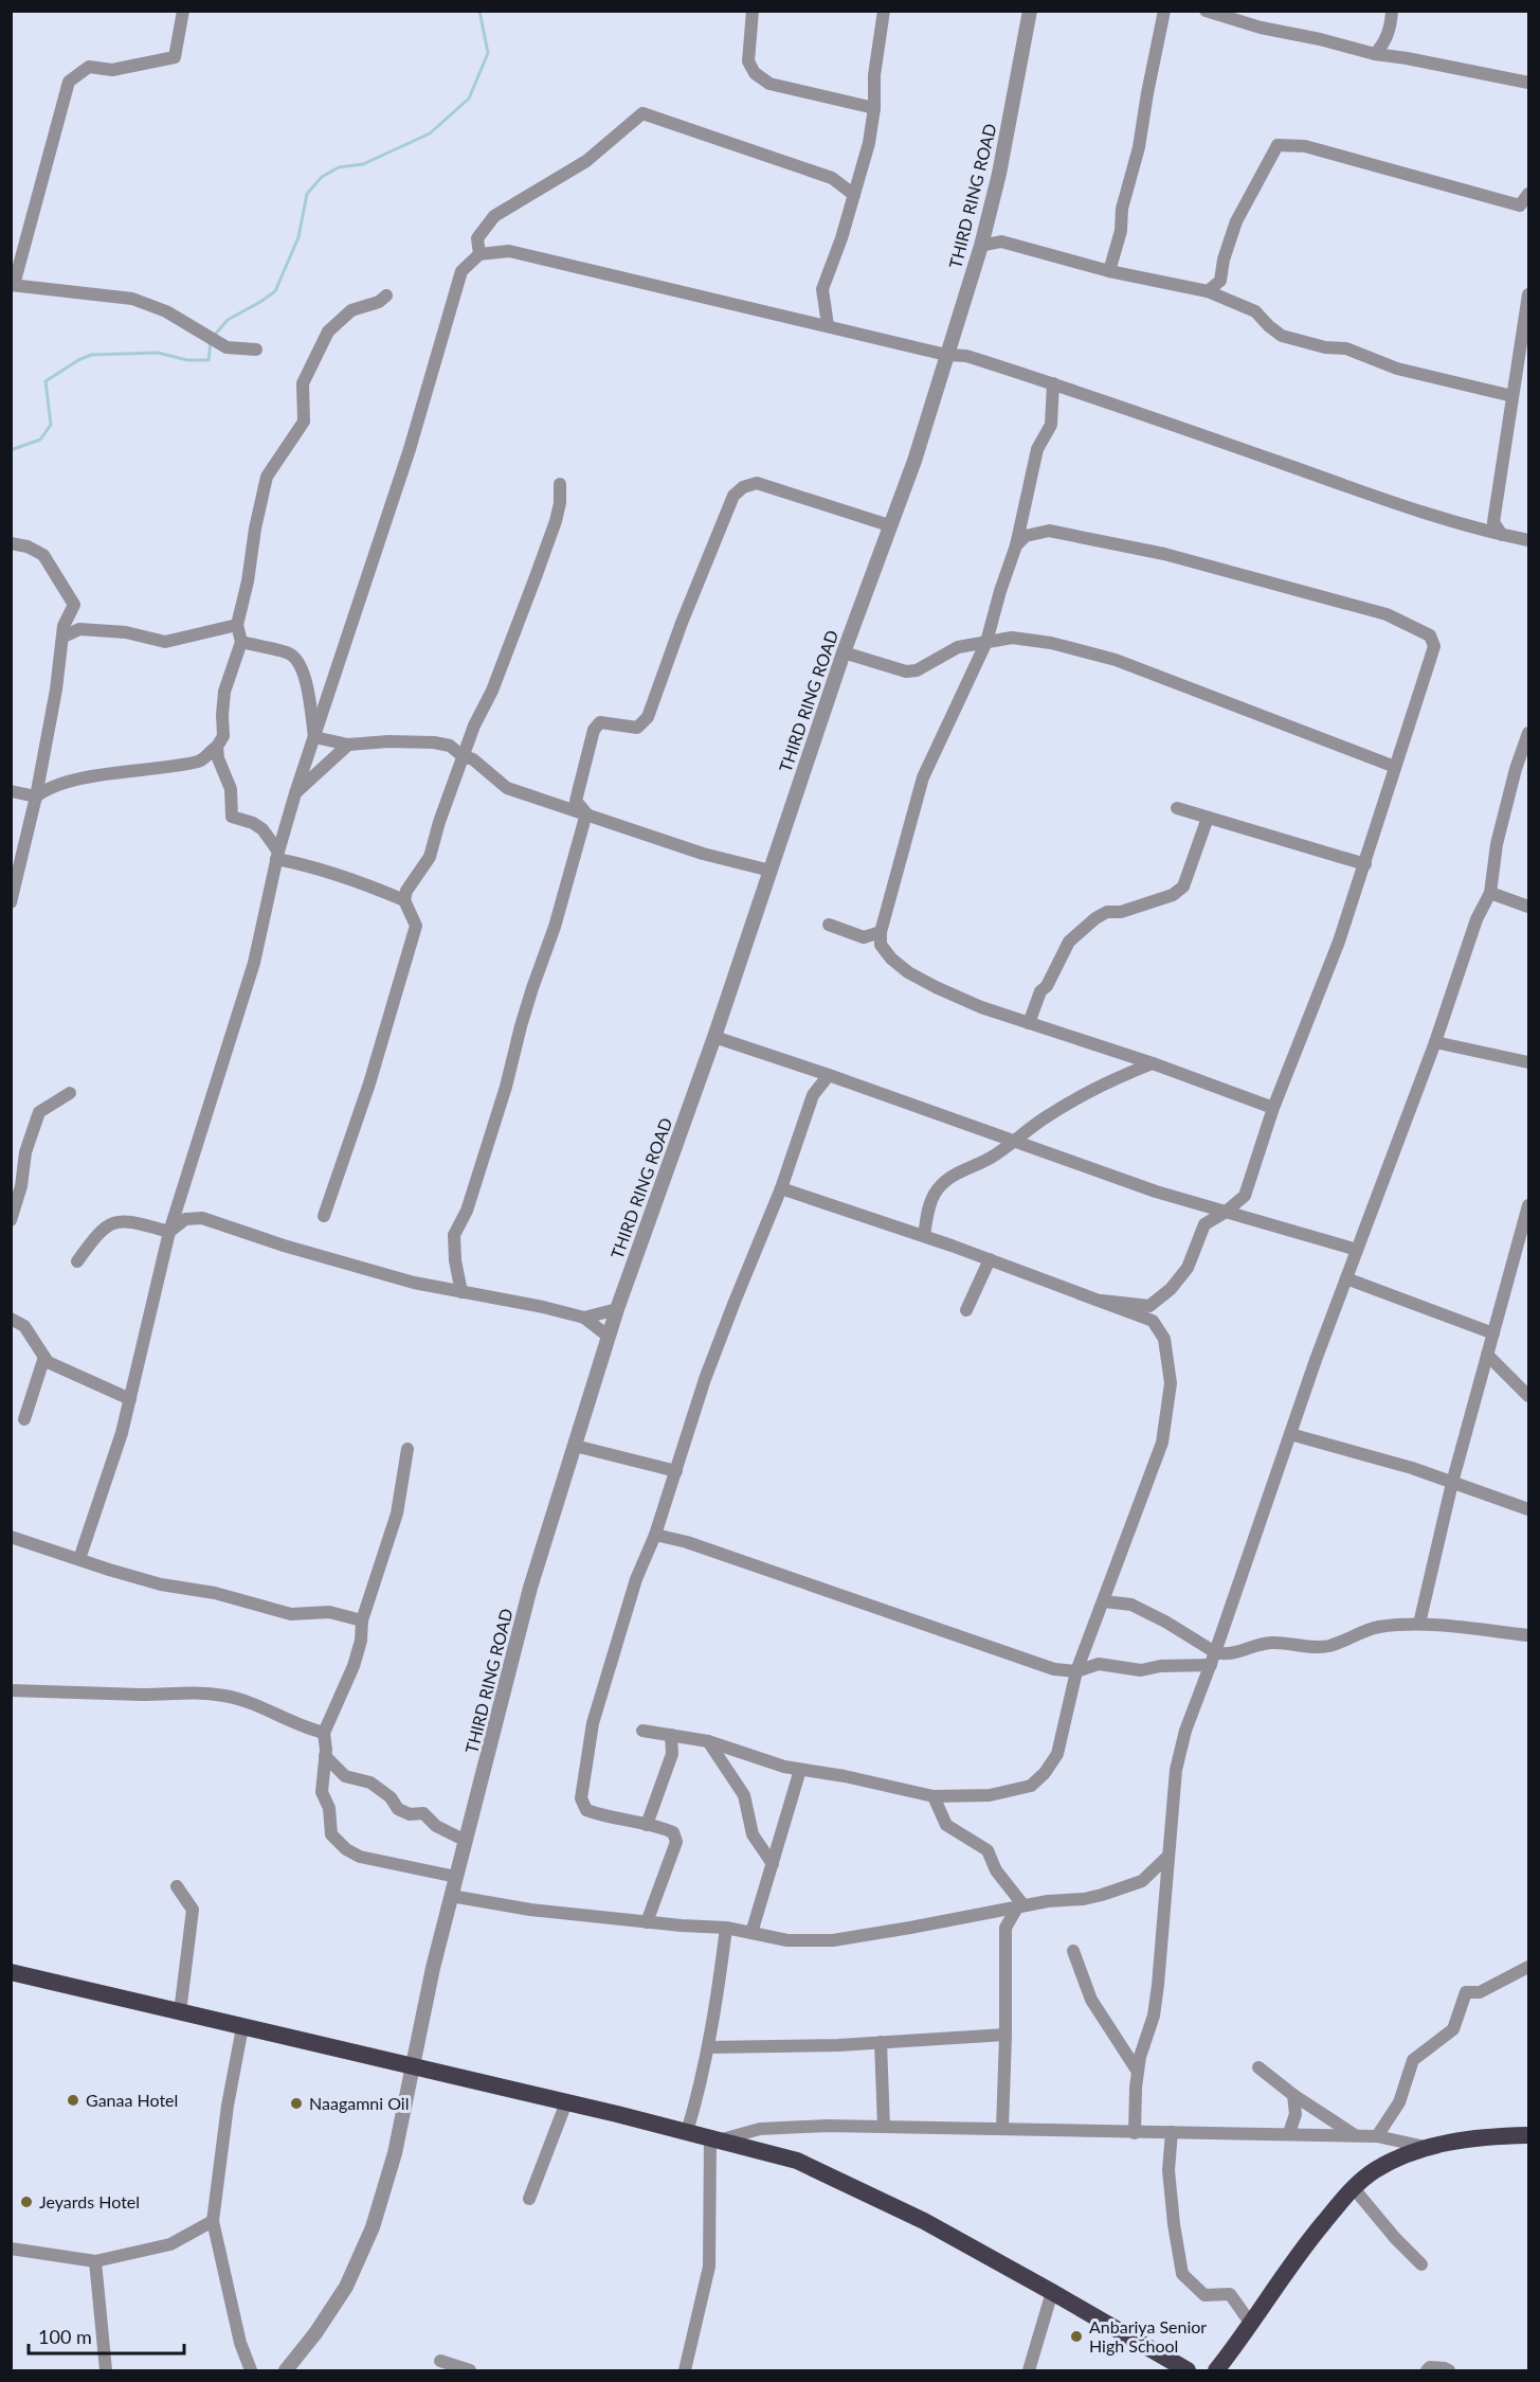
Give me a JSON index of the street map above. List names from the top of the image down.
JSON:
{
  "streets": {
    "street": ["THIRD RING ROAD"]
  },
  "places": [
    "Ganaa Hotel",
    "Naagamni Oil",
    "Jeyards Hotel",
    "Anbariya Senior High School"
  ],
  "scale_bar": "100 m"
}
